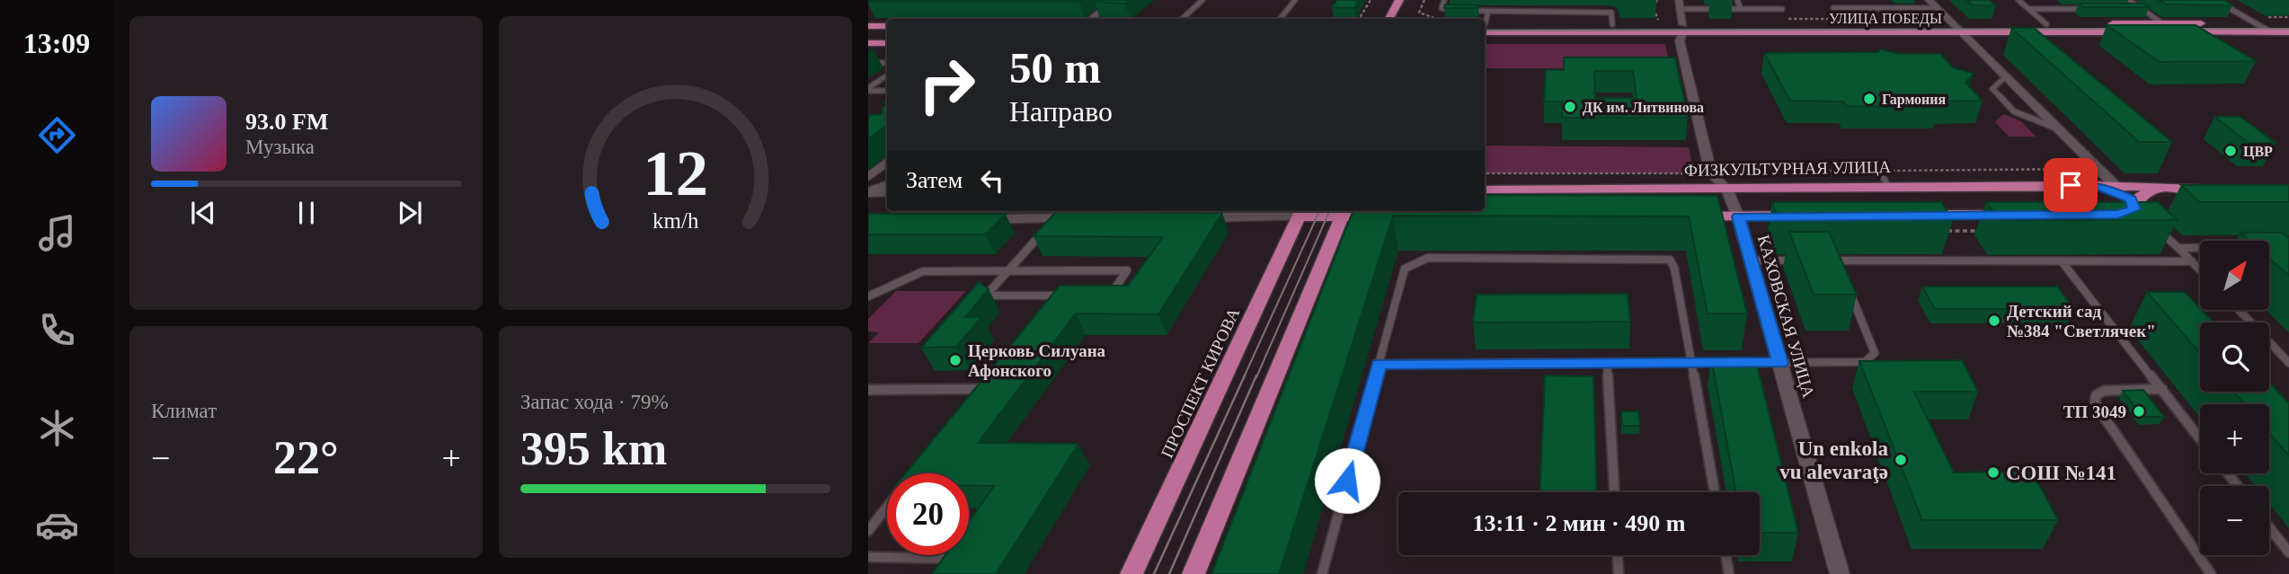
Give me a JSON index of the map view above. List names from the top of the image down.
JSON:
{
  "streets": {
    "main road": ["УЛИЦА ПОБЕДЫ", "ФИЗКУЛЬТУРНАЯ УЛИЦА", "ПРОСПЕКТ КИРОВА"],
    "street": ["КАХОВСКАЯ УЛИЦА"]
  },
  "crossings": [
    ["УЛИЦА ПОБЕДЫ", "КАХОВСКАЯ УЛИЦА"],
    ["ФИЗКУЛЬТУРНАЯ УЛИЦА", "КАХОВСКАЯ УЛИЦА"]
  ],
  "places": [
    "Гармония",
    "ДК им. Литвинова",
    "ЦВР",
    "Детский сад №384 \"Светлячек\"",
    "Церковь Силуана Афонского",
    "ТП 3049",
    "Un enkola vu alevaraţə",
    "СОШ №141"
  ],
  "north": "top right",
  "page": {
    "tabs": "13:09",
    "turn": ["50 m", "Направо"],
    "song": ["93.0 FM", "Музыка"],
    "then": "Затем",
    "map_buttons": ["+", "−"],
    "tile": [
      "Климат",
      ["Запас хода · 79%", "395 km"]
    ],
    "heat": ["−", "22°", "+"],
    "limit": "20",
    "trip": "13:11 · 2 мин · 490 m",
    "gauge": ["12", "km/h"]
  }
}
